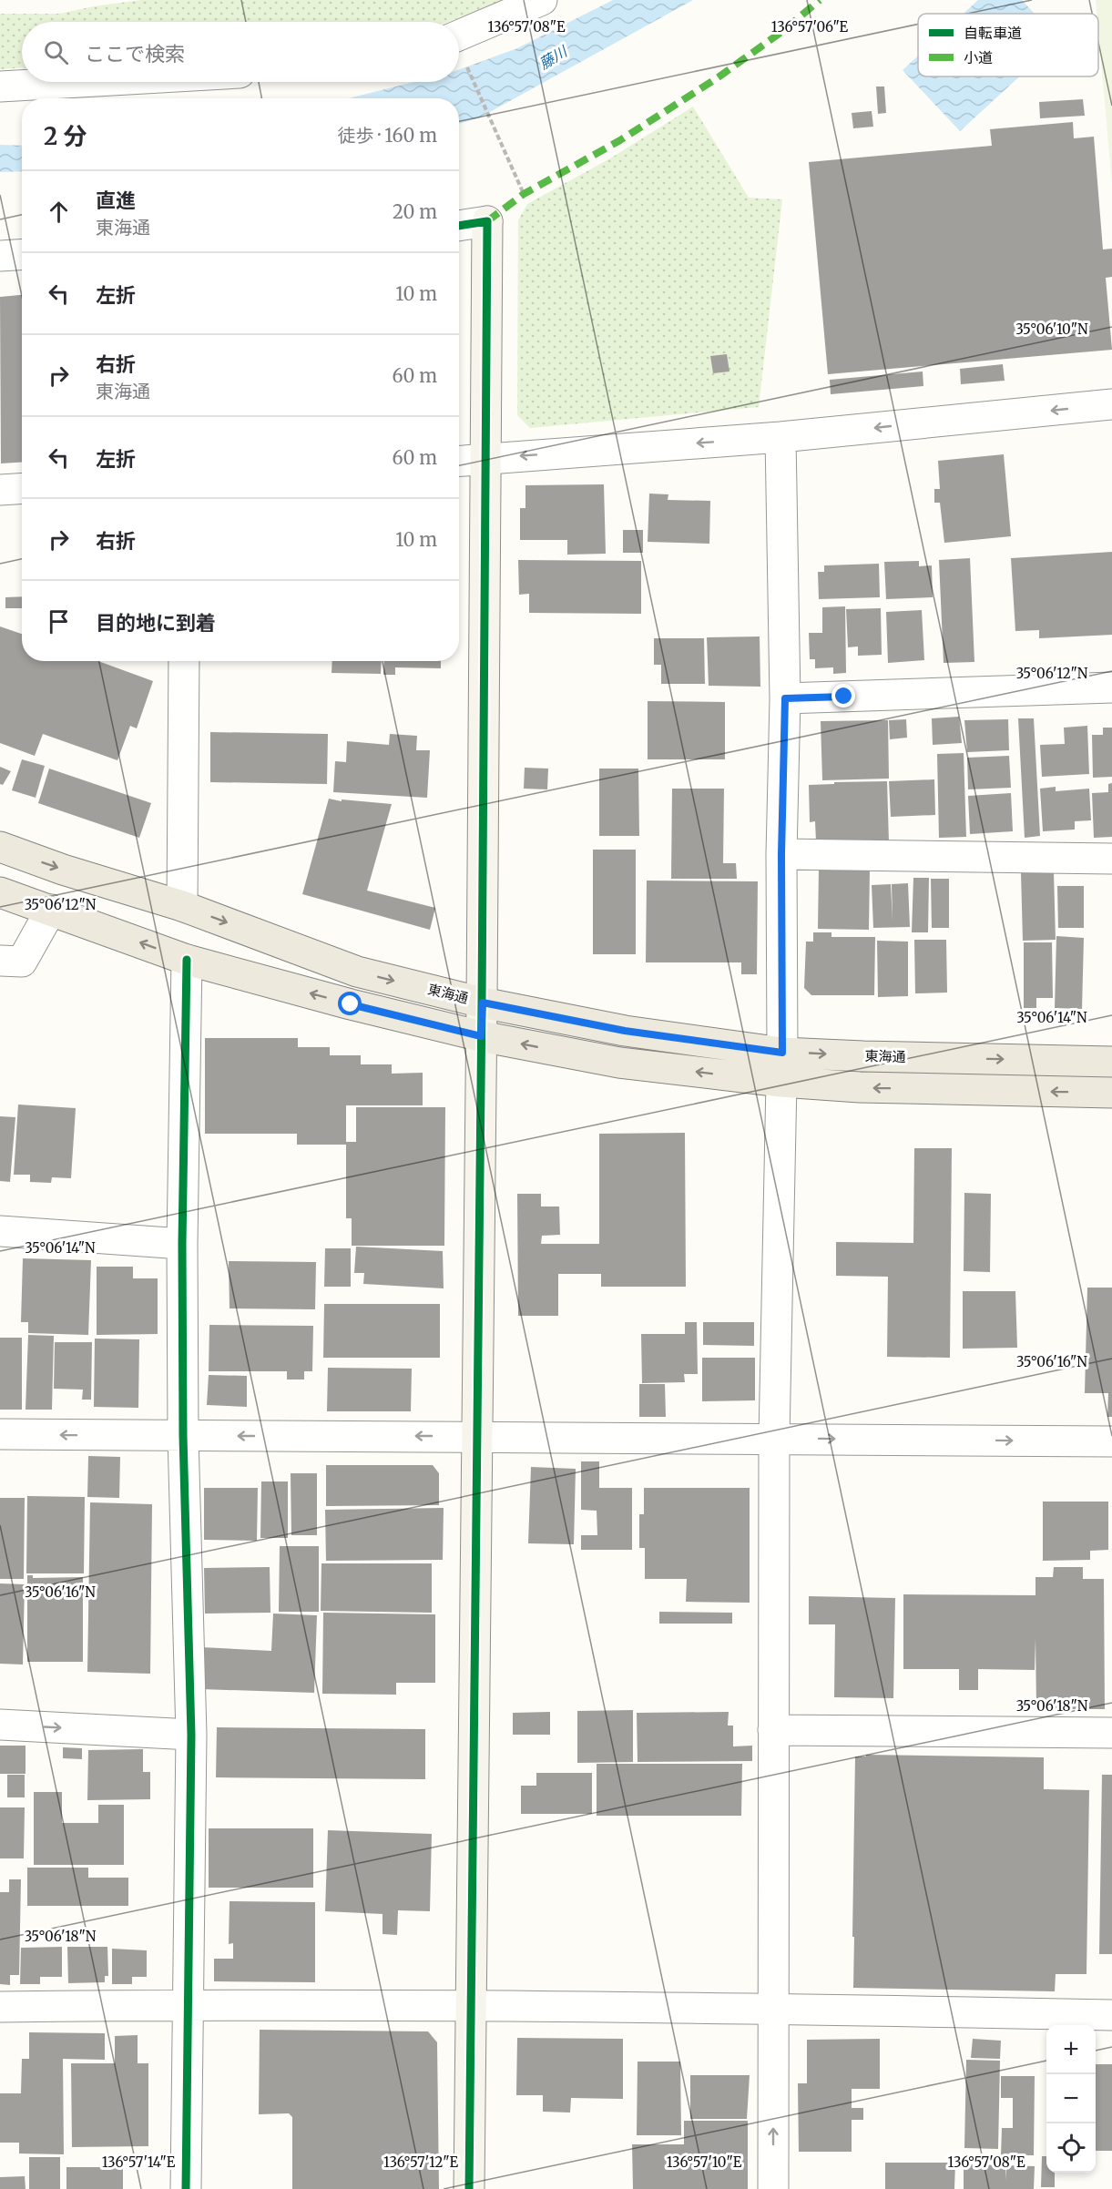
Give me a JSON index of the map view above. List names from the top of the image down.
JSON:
{
  "streets": {
    "main road": ["東海通"]
  },
  "water": ["藤川"],
  "legend": ["自転車道", "小道"],
  "page": {
    "search": "ここで検索",
    "heading": ["2 分", "徒歩 · 160 m"],
    "list": [
      ["直進", "東海通", "20 m"],
      ["左折", "10 m"],
      ["右折", "東海通", "60 m"],
      ["左折", "60 m"],
      ["右折", "10 m"],
      "目的地に到着"
    ],
    "map_buttons": ["+", "−"]
  },
  "coordinates": [
    "136°57'08\"E",
    "136°57'06\"E",
    "35°06'10\"N",
    "35°06'12\"N",
    "35°06'14\"N",
    "35°06'16\"N",
    "35°06'18\"N",
    "136°57'14\"E",
    "136°57'12\"E",
    "136°57'10\"E"
  ]
}
